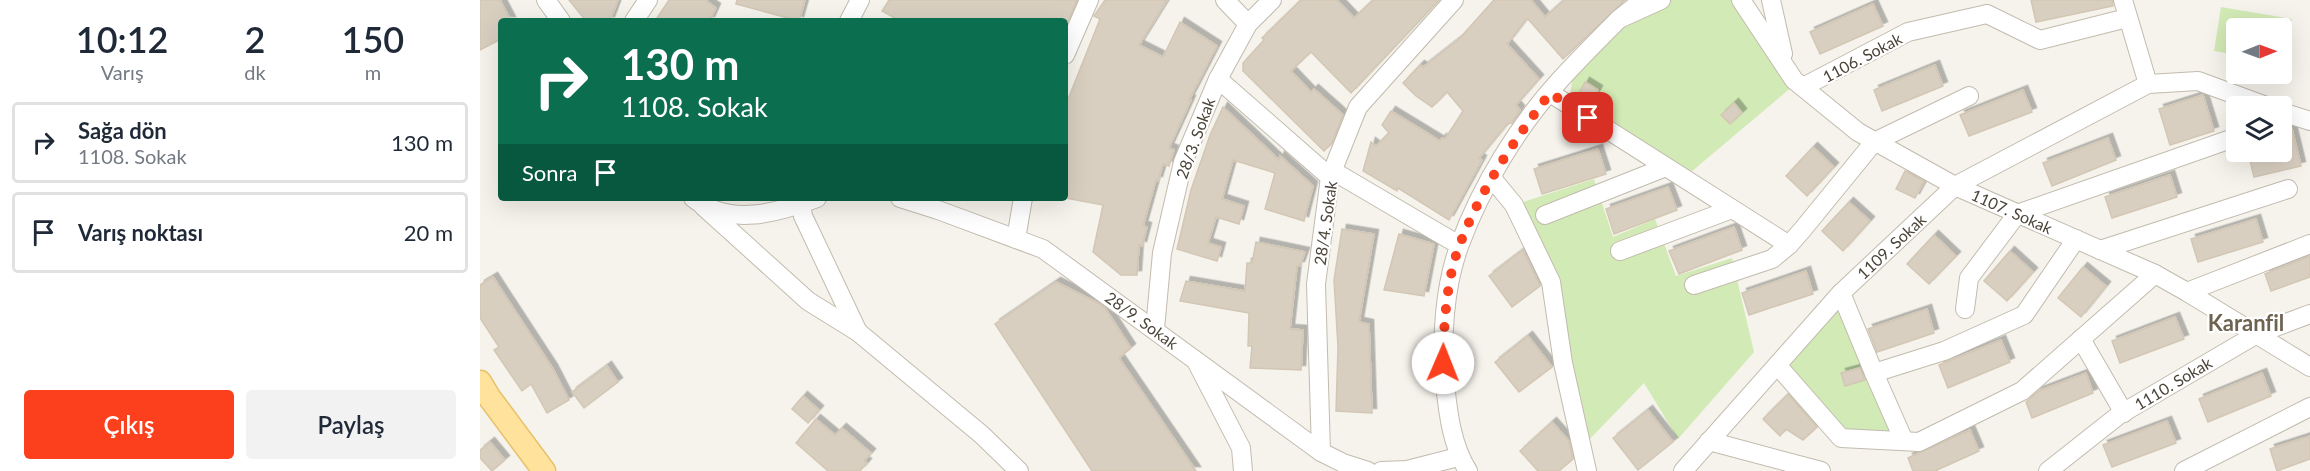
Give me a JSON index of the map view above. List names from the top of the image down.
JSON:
{
  "streets": {
    "street": [
      "1106. Sokak",
      "28/3. Sokak",
      "1107. Sokak",
      "28/4. Sokak",
      "1109. Sokak",
      "28/9. Sokak",
      "1110. Sokak"
    ]
  },
  "crossings": [
    ["1106. Sokak", "1107. Sokak"],
    ["28/3. Sokak", "28/9. Sokak"],
    ["1107. Sokak", "1109. Sokak"],
    ["1107. Sokak", "1110. Sokak"],
    ["28/4. Sokak", "28/9. Sokak"]
  ],
  "districts": ["Karanfil"],
  "north": "right",
  "page": {
    "eta": [
      "10:12",
      "Varış",
      "2",
      "dk",
      "150",
      "m"
    ],
    "turn": ["130 m", "1108. Sokak"],
    "list": [
      {
        "name": "Sağa dön",
        "note": "1108. Sokak",
        "value": "130 m"
      },
      {
        "name": "Varış noktası",
        "value": "20 m"
      }
    ],
    "then": "Sonra",
    "buttons": ["Çıkış", "Paylaş"]
  }
}
